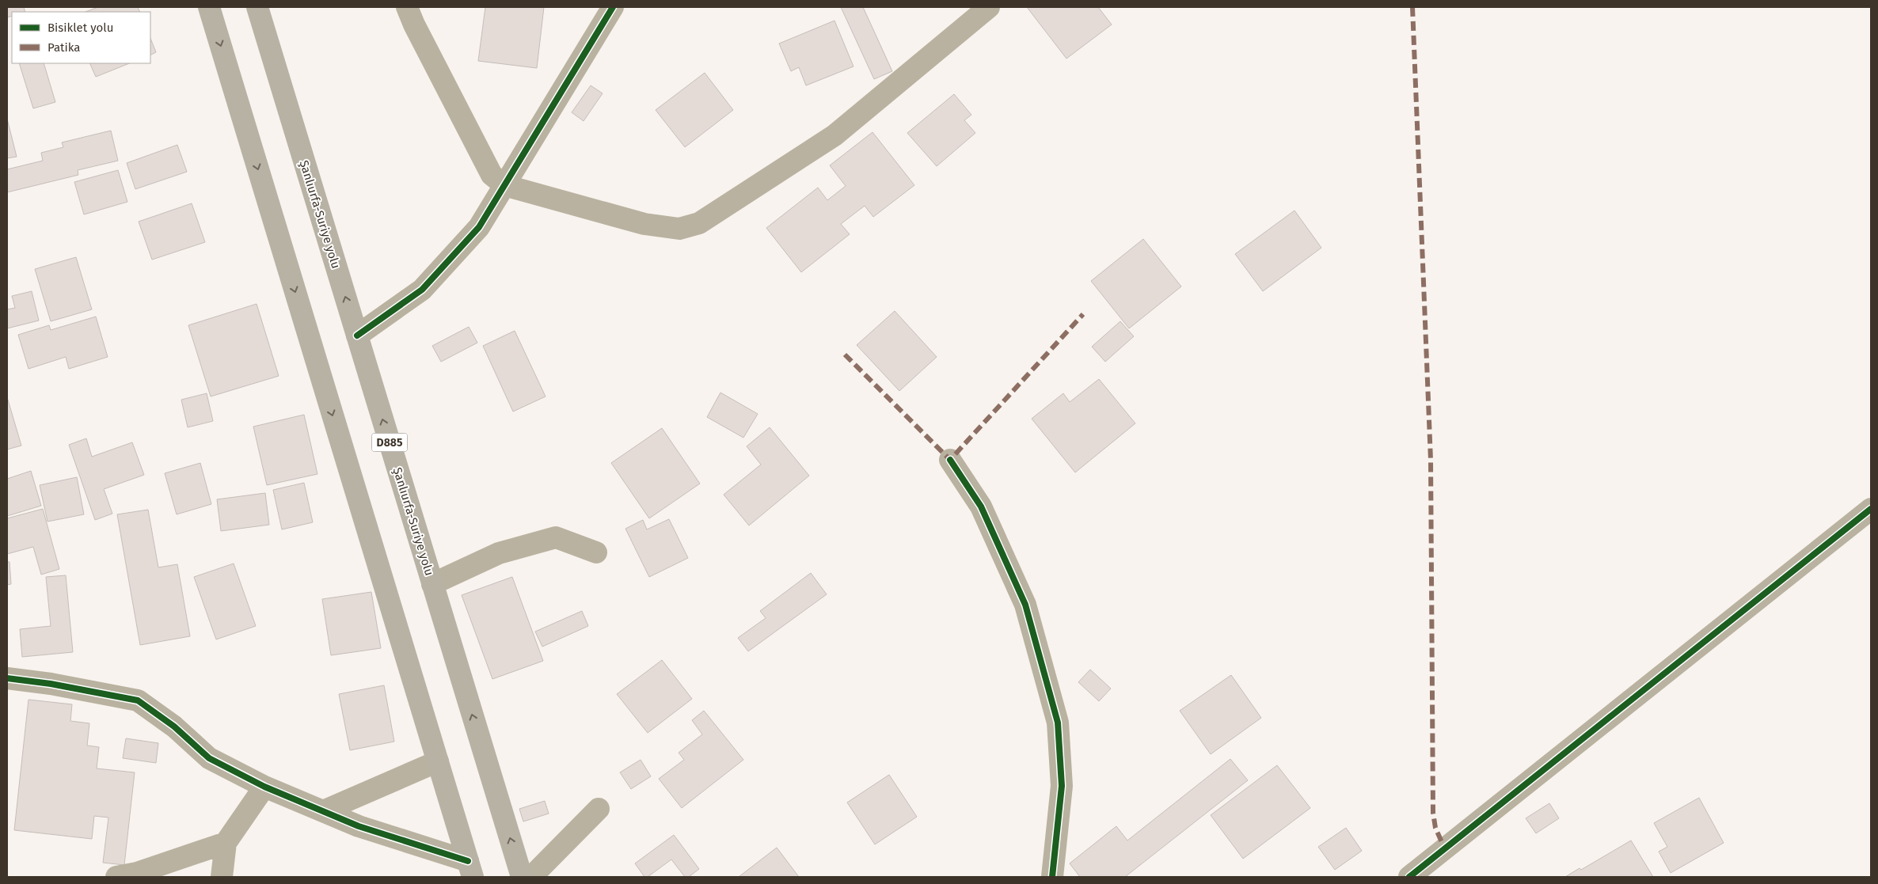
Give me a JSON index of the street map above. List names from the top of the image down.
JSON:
{
  "streets": {
    "highway": ["Şanlıurfa-Suriye yolu", "D885"]
  },
  "legend": ["Bisiklet yolu", "Patika"]
}
